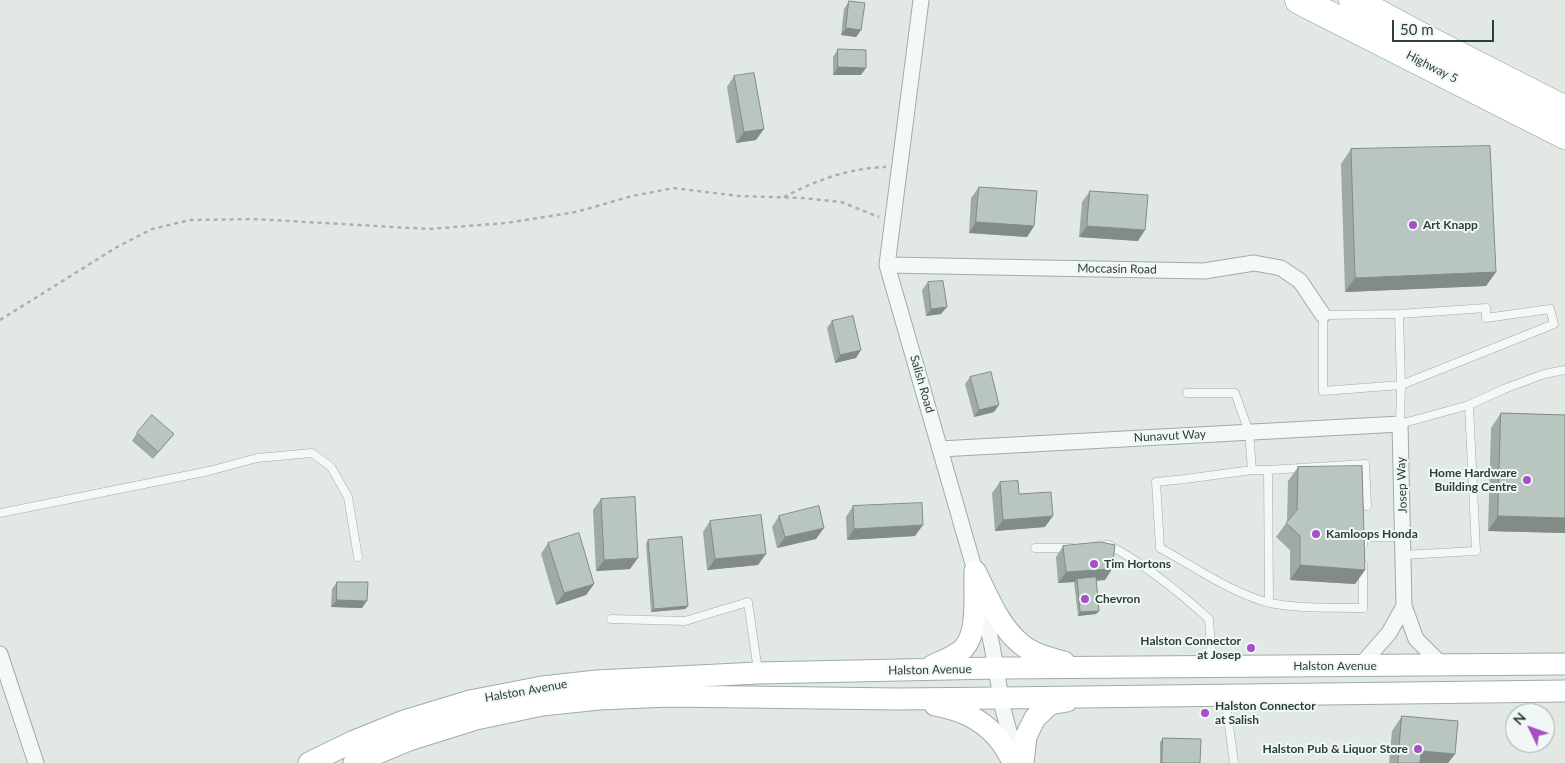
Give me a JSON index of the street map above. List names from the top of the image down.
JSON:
{
  "streets": {
    "highway": ["Highway 5"],
    "main road": ["Halston Avenue"],
    "street": [
      "Moccasin Road",
      "Salish Road",
      "Nunavut Way",
      "Josep Way"
    ]
  },
  "crossings": [
    ["Moccasin Road", "Salish Road"],
    ["Salish Road", "Nunavut Way"],
    ["Salish Road", "Halston Avenue"],
    ["Nunavut Way", "Josep Way"],
    ["Josep Way", "Halston Avenue"]
  ],
  "places": [
    "Art Knapp",
    "Home Hardware Building Centre",
    "Kamloops Honda",
    "Tim Hortons",
    "Chevron",
    "Halston Connector at Josep",
    "Halston Connector at Salish",
    "Halston Pub & Liquor Store"
  ],
  "scale_bar": "50 m",
  "north": "top left"
}
